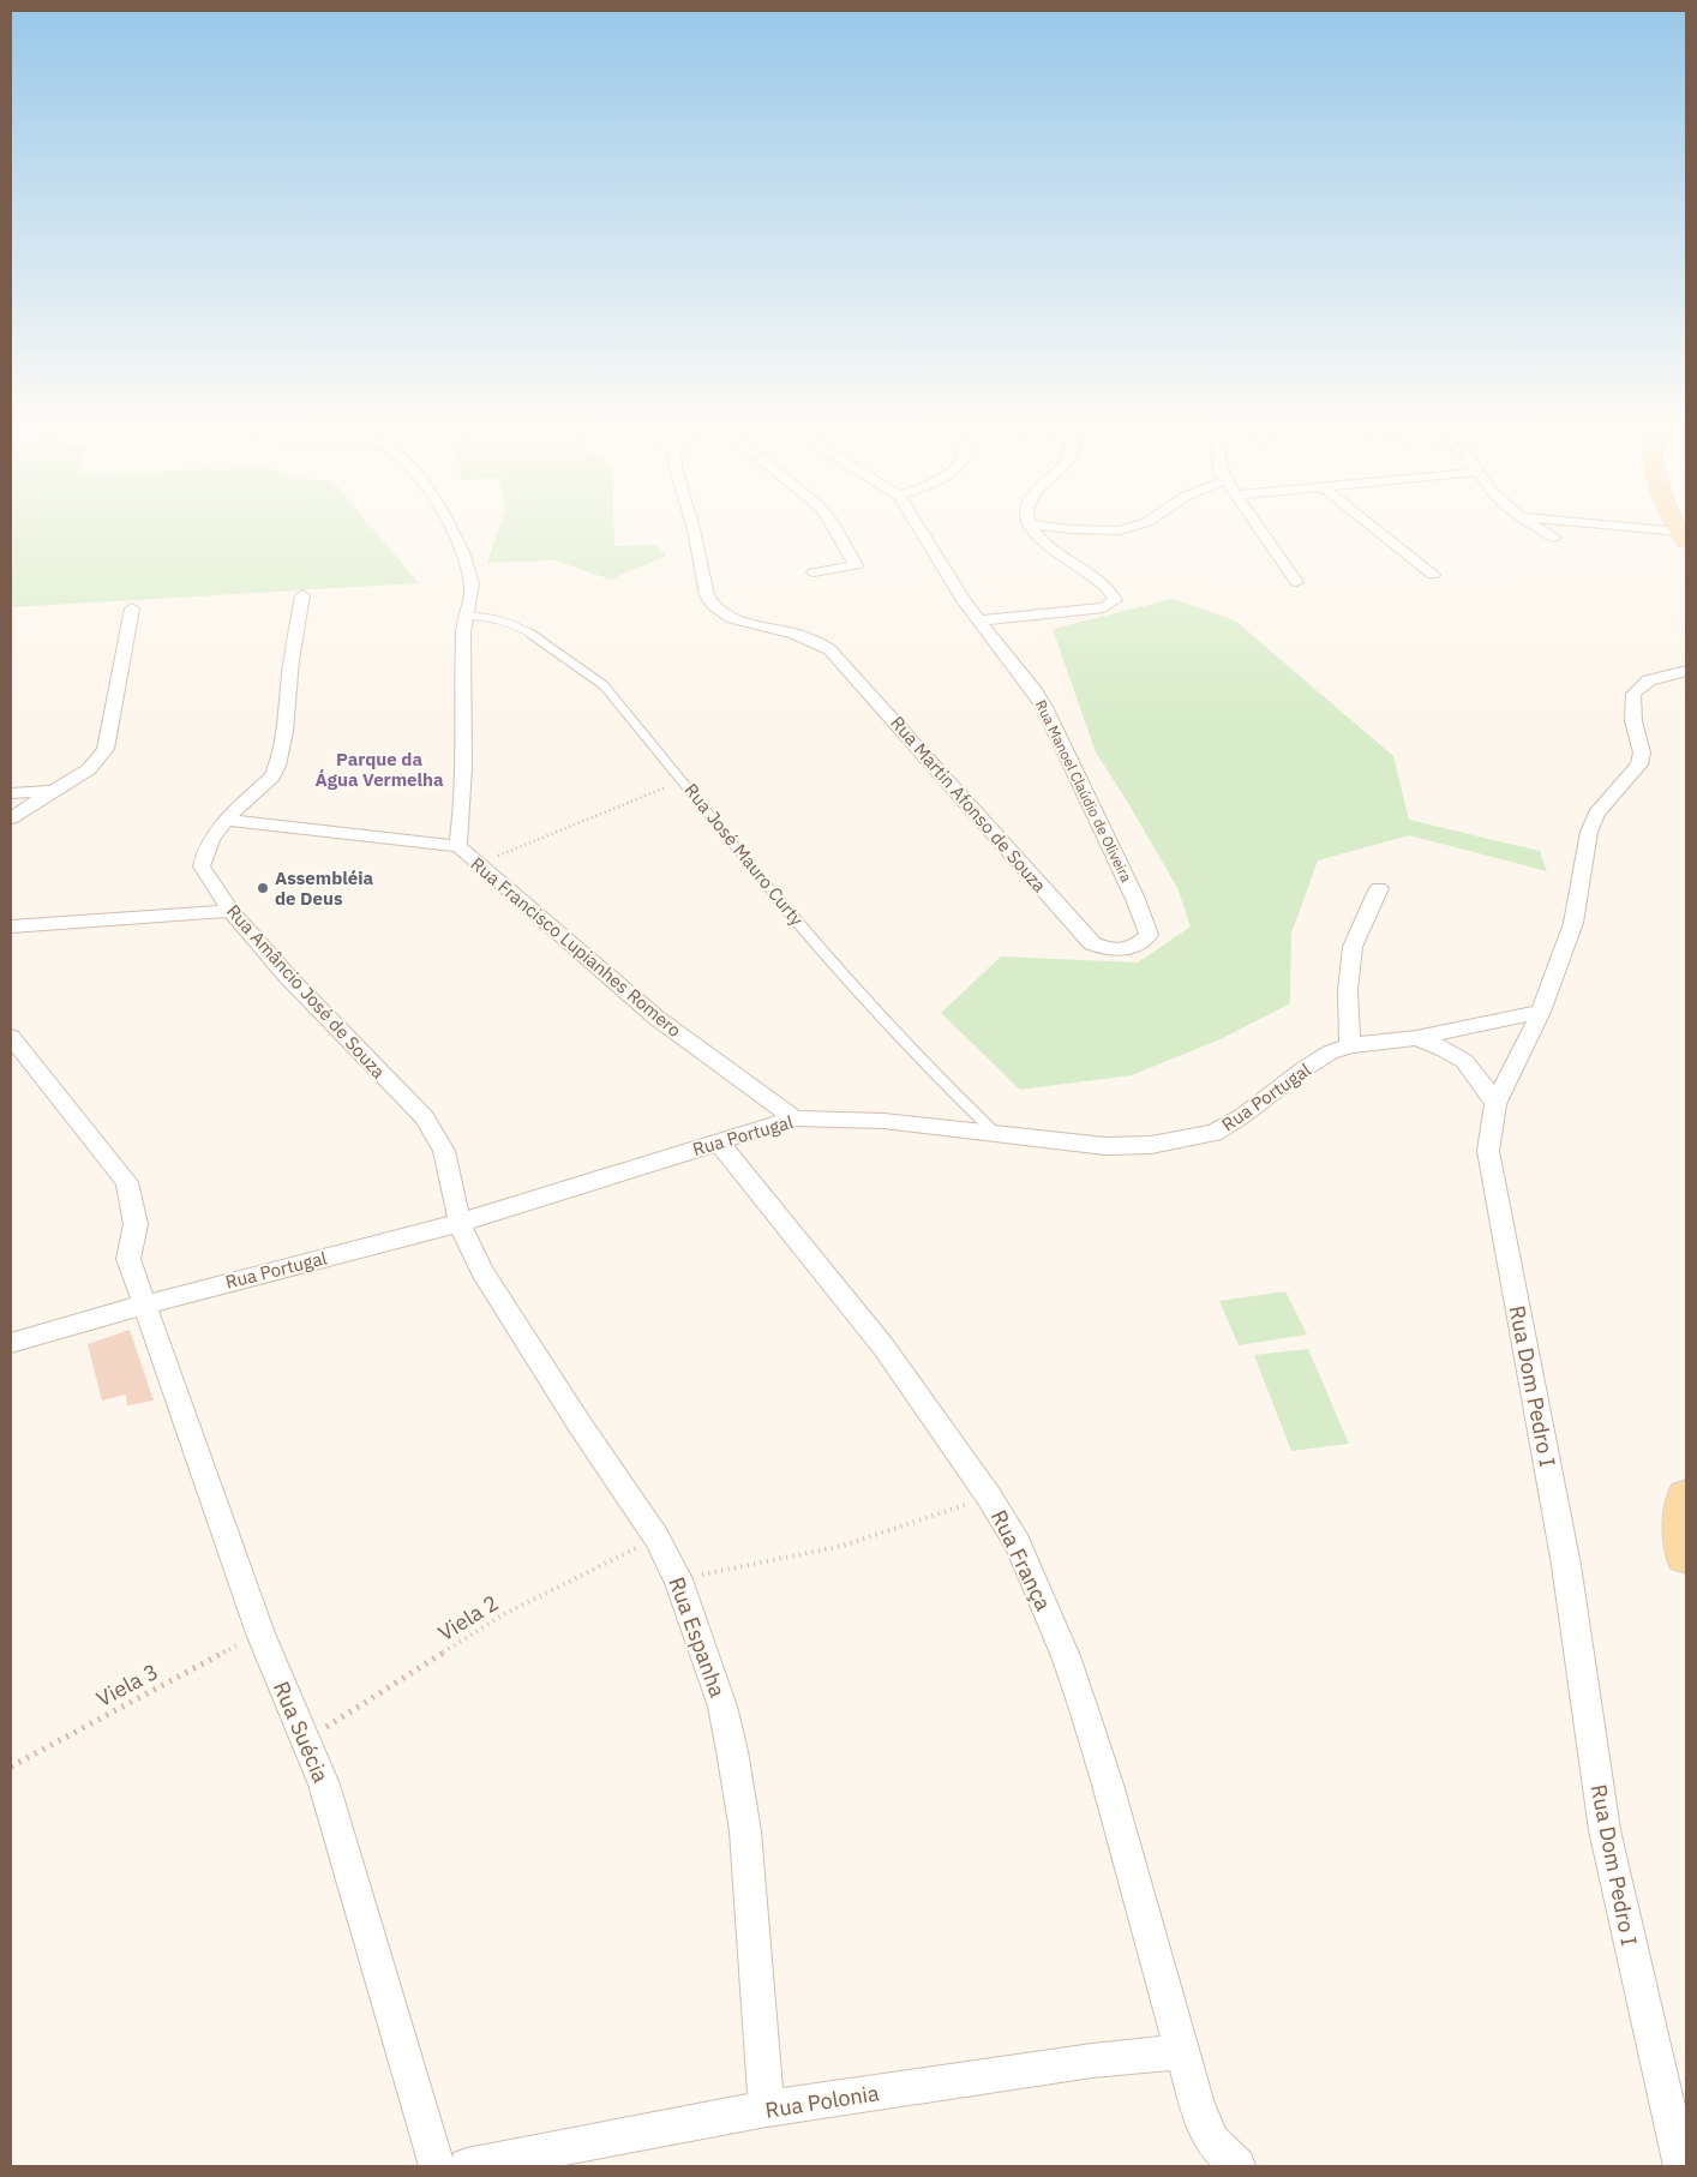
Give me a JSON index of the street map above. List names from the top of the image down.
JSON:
{
  "streets": {
    "street": [
      "Rua Manoel Claúdio de Oliveira",
      "Rua Martin Afonso de Souza",
      "Rua Francisco Lupianhes Romero",
      "Rua Amâncio José de Souza",
      "Rua Portugal",
      "Rua Dom Pedro I",
      "Rua França",
      "Rua Espanha",
      "Rua Suécia",
      "Rua Polonia"
    ],
    "lane": ["Rua José Mauro Curty"],
    "path": ["Viela 2", "Viela 3"]
  },
  "crossings": [
    ["Rua Manoel Claúdio de Oliveira", "Rua Martin Afonso de Souza"],
    ["Rua José Mauro Curty", "Rua Francisco Lupianhes Romero"],
    ["Rua José Mauro Curty", "Rua Portugal"],
    ["Rua Francisco Lupianhes Romero", "Rua Portugal"],
    ["Rua Amâncio José de Souza", "Rua Portugal"],
    ["Rua Amâncio José de Souza", "Rua Espanha"],
    ["Rua Portugal", "Rua Dom Pedro I"],
    ["Rua Portugal", "Rua França"],
    ["Rua Portugal", "Rua Espanha"],
    ["Rua Portugal", "Rua Suécia"],
    ["Rua França", "Rua Polonia"],
    ["Viela 2", "Rua Espanha"],
    ["Viela 2", "Rua Suécia"],
    ["Rua Espanha", "Rua Polonia"],
    ["Viela 3", "Rua Suécia"]
  ],
  "districts": ["Parque da Água Vermelha"],
  "places": ["Assembléia de Deus"]
}
